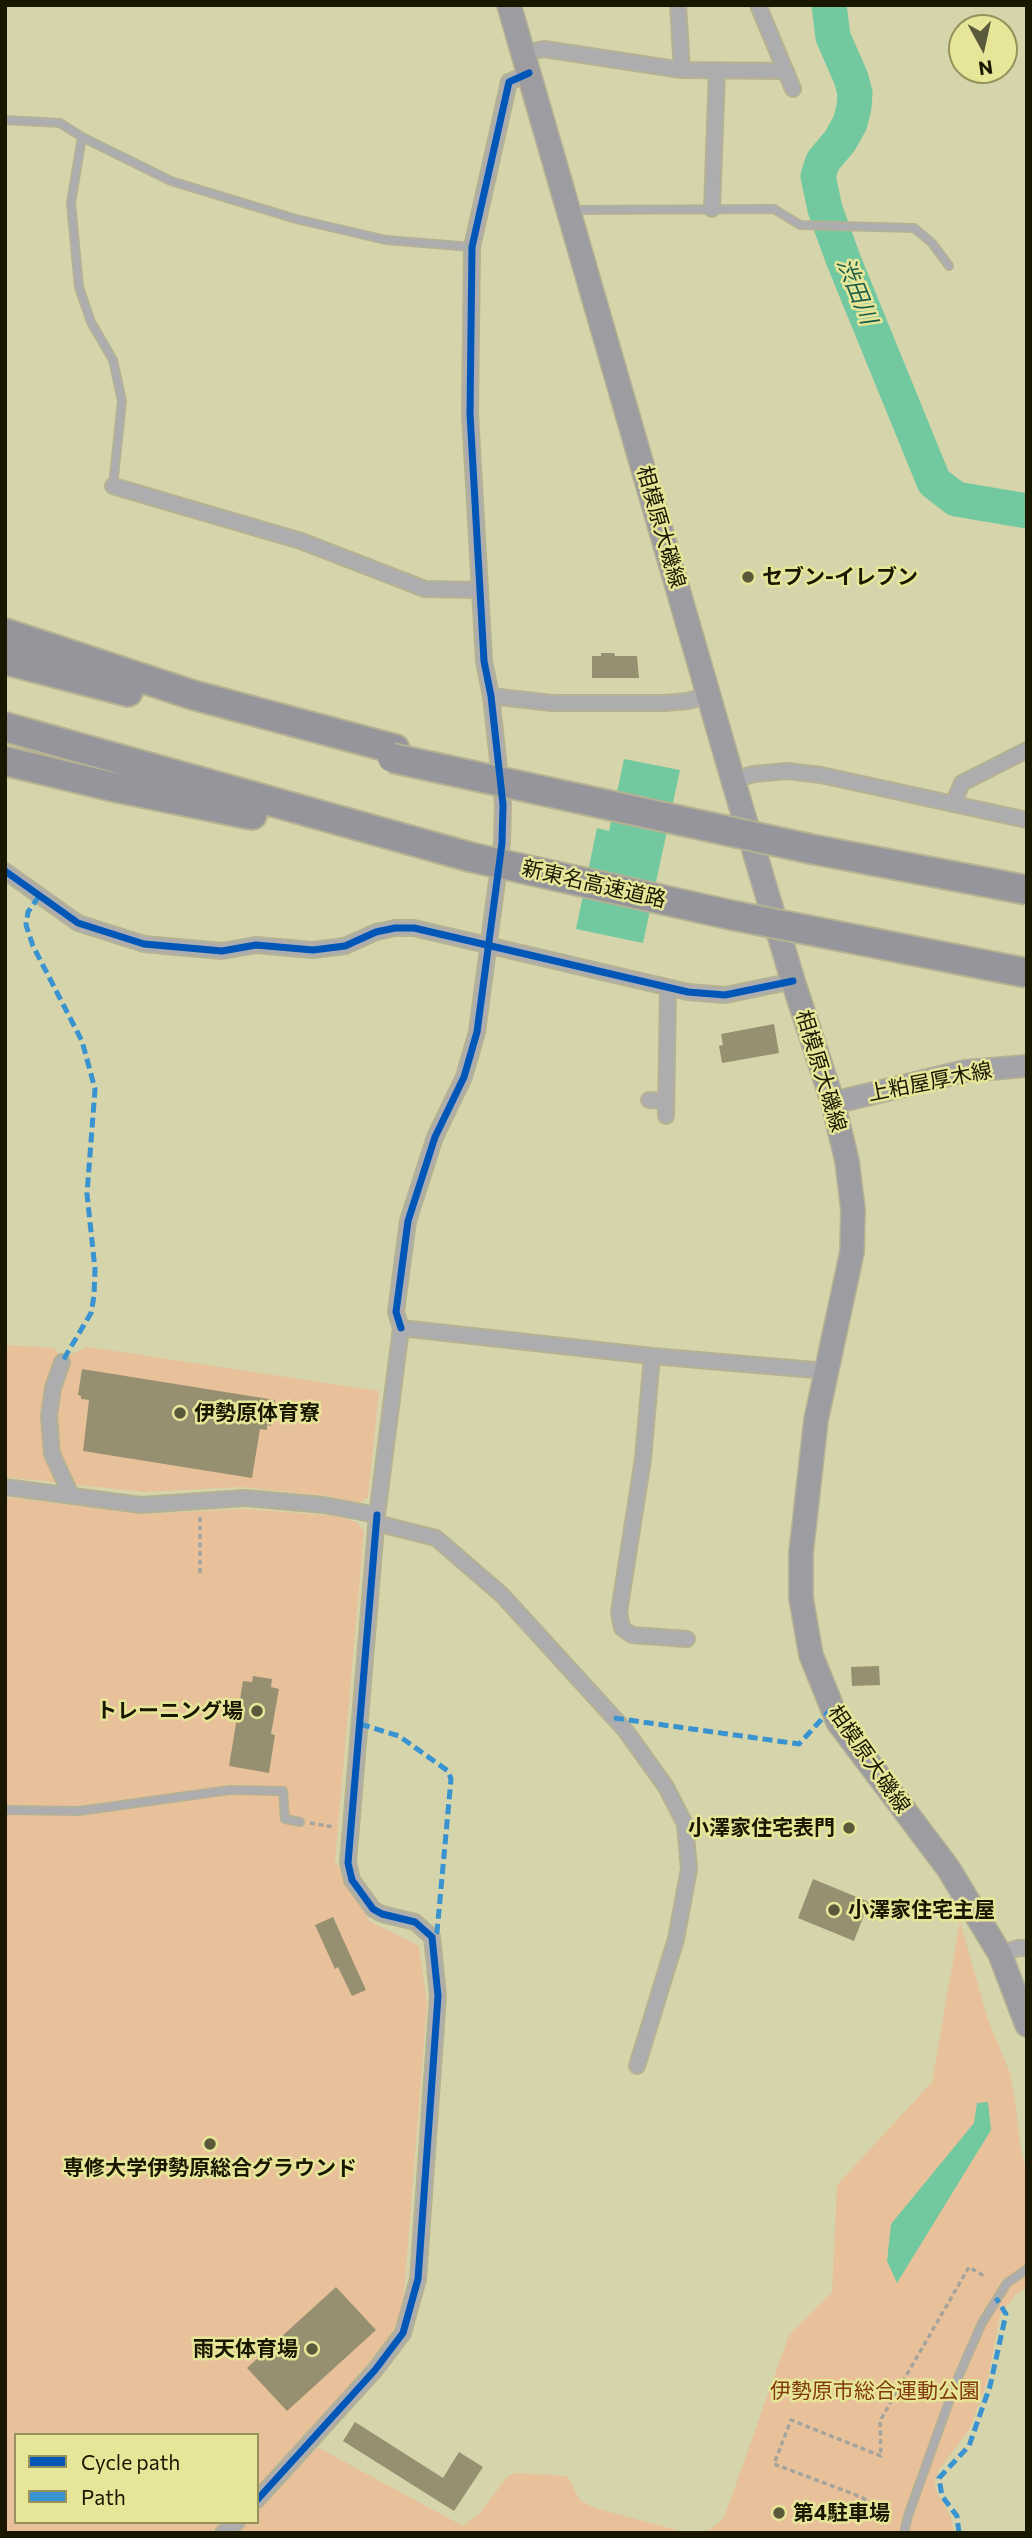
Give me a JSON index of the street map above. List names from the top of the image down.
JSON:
{
  "streets": {
    "highway": ["新東名高速道路"],
    "main road": ["相模原大磯線", "上粕屋厚木線"]
  },
  "crossings": [
    ["相模原大磯線", "上粕屋厚木線"]
  ],
  "water": ["渋田川"],
  "parks": ["伊勢原市総合運動公園"],
  "places": [
    "セブン-イレブン",
    "伊勢原体育寮",
    "トレーニング場",
    "小澤家住宅表門",
    "小澤家住宅主屋",
    "専修大学伊勢原総合グラウンド",
    "雨天体育場",
    "第4駐車場"
  ],
  "legend": ["Cycle path", "Path"],
  "north": "bottom"
}
